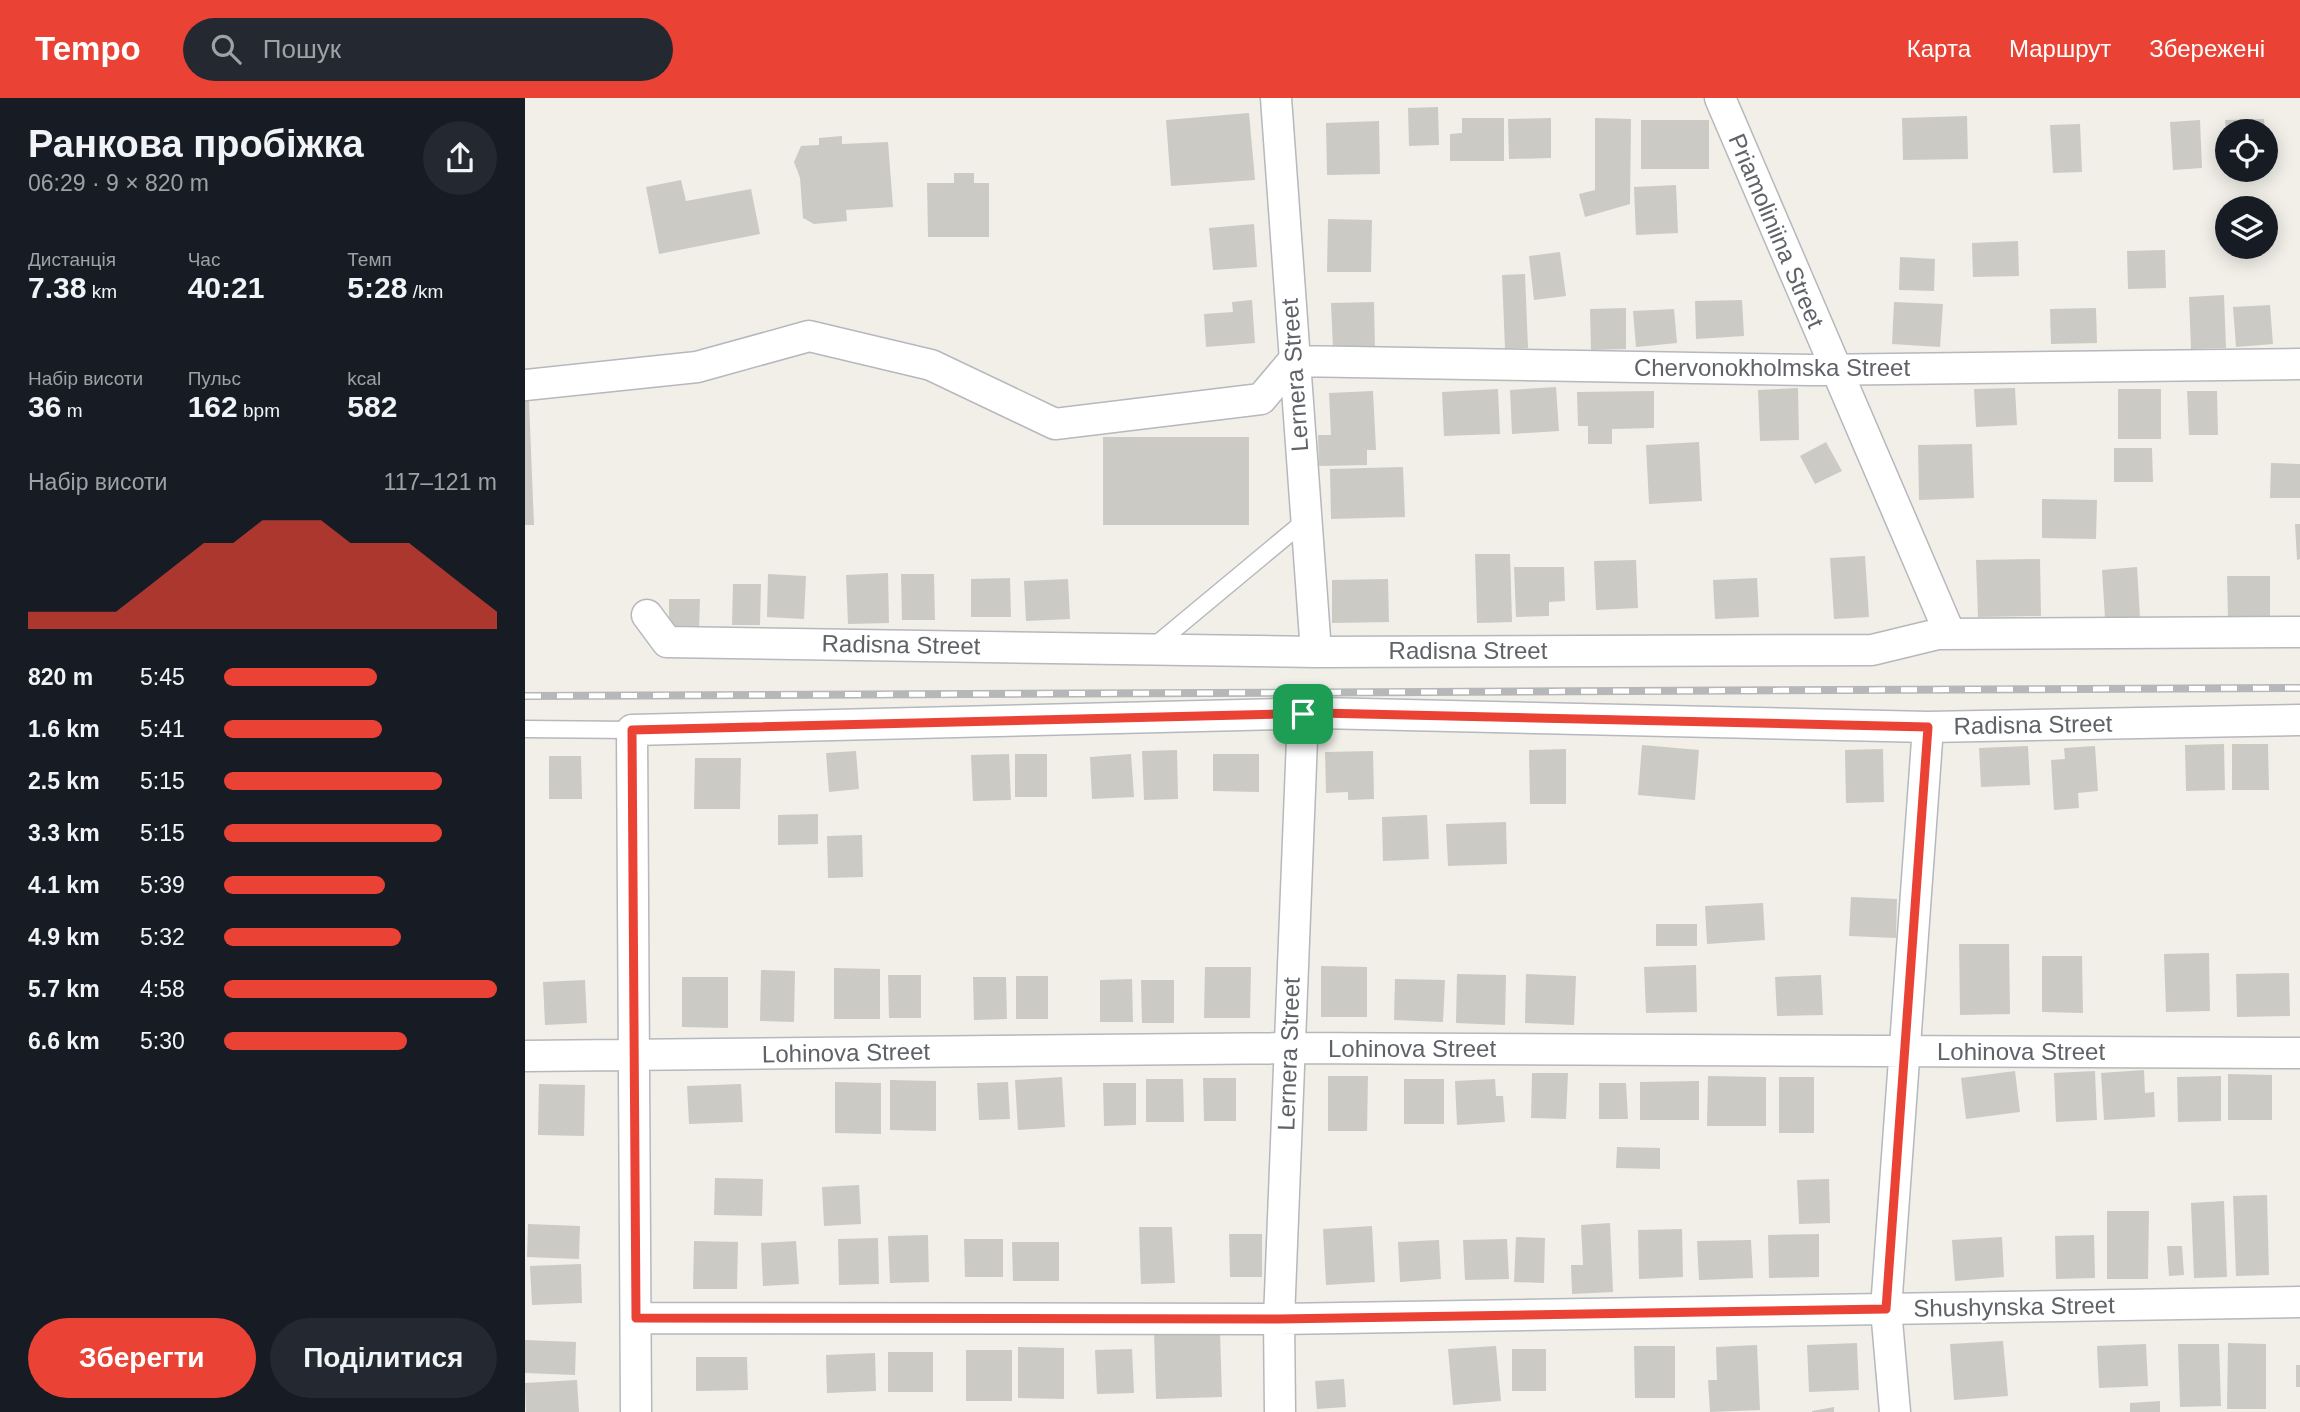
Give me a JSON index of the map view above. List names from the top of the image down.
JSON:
{
  "streets": {
    "street": [
      "Priamoliniina Street",
      "Chervonokholmska Street",
      "Lernera Street",
      "Radisna Street",
      "Lohinova Street",
      "Shushynska Street"
    ]
  },
  "crossings": [
    ["Priamoliniina Street", "Chervonokholmska Street"],
    ["Priamoliniina Street", "Radisna Street"],
    ["Chervonokholmska Street", "Lernera Street"],
    ["Lernera Street", "Radisna Street"],
    ["Lernera Street", "Lohinova Street"],
    ["Lernera Street", "Shushynska Street"]
  ],
  "page": {
    "header": "Tempo",
    "search": "Пошук",
    "nav": ["Карта", "Маршрут", "Збережені"],
    "heading": ["Ранкова пробіжка", "06:29 · 9 × 820 m"],
    "stats": [
      ["Дистанція", "7.38 km"],
      ["Час", "40:21"],
      ["Темп", "5:28 /km"],
      ["Набір висоти", "36 m"],
      ["Пульс", "162 bpm"],
      ["kcal", "582"]
    ],
    "chart": ["Набір висоти", "117–121 m"],
    "list": [
      {
        "name": "820 m",
        "note": "5:45"
      },
      {
        "name": "1.6 km",
        "note": "5:41"
      },
      {
        "name": "2.5 km",
        "note": "5:15"
      },
      {
        "name": "3.3 km",
        "note": "5:15"
      },
      {
        "name": "4.1 km",
        "note": "5:39"
      },
      {
        "name": "4.9 km",
        "note": "5:32"
      },
      {
        "name": "5.7 km",
        "note": "4:58"
      },
      {
        "name": "6.6 km",
        "note": "5:30"
      }
    ],
    "buttons": ["Зберегти", "Поділитися"]
  }
}
